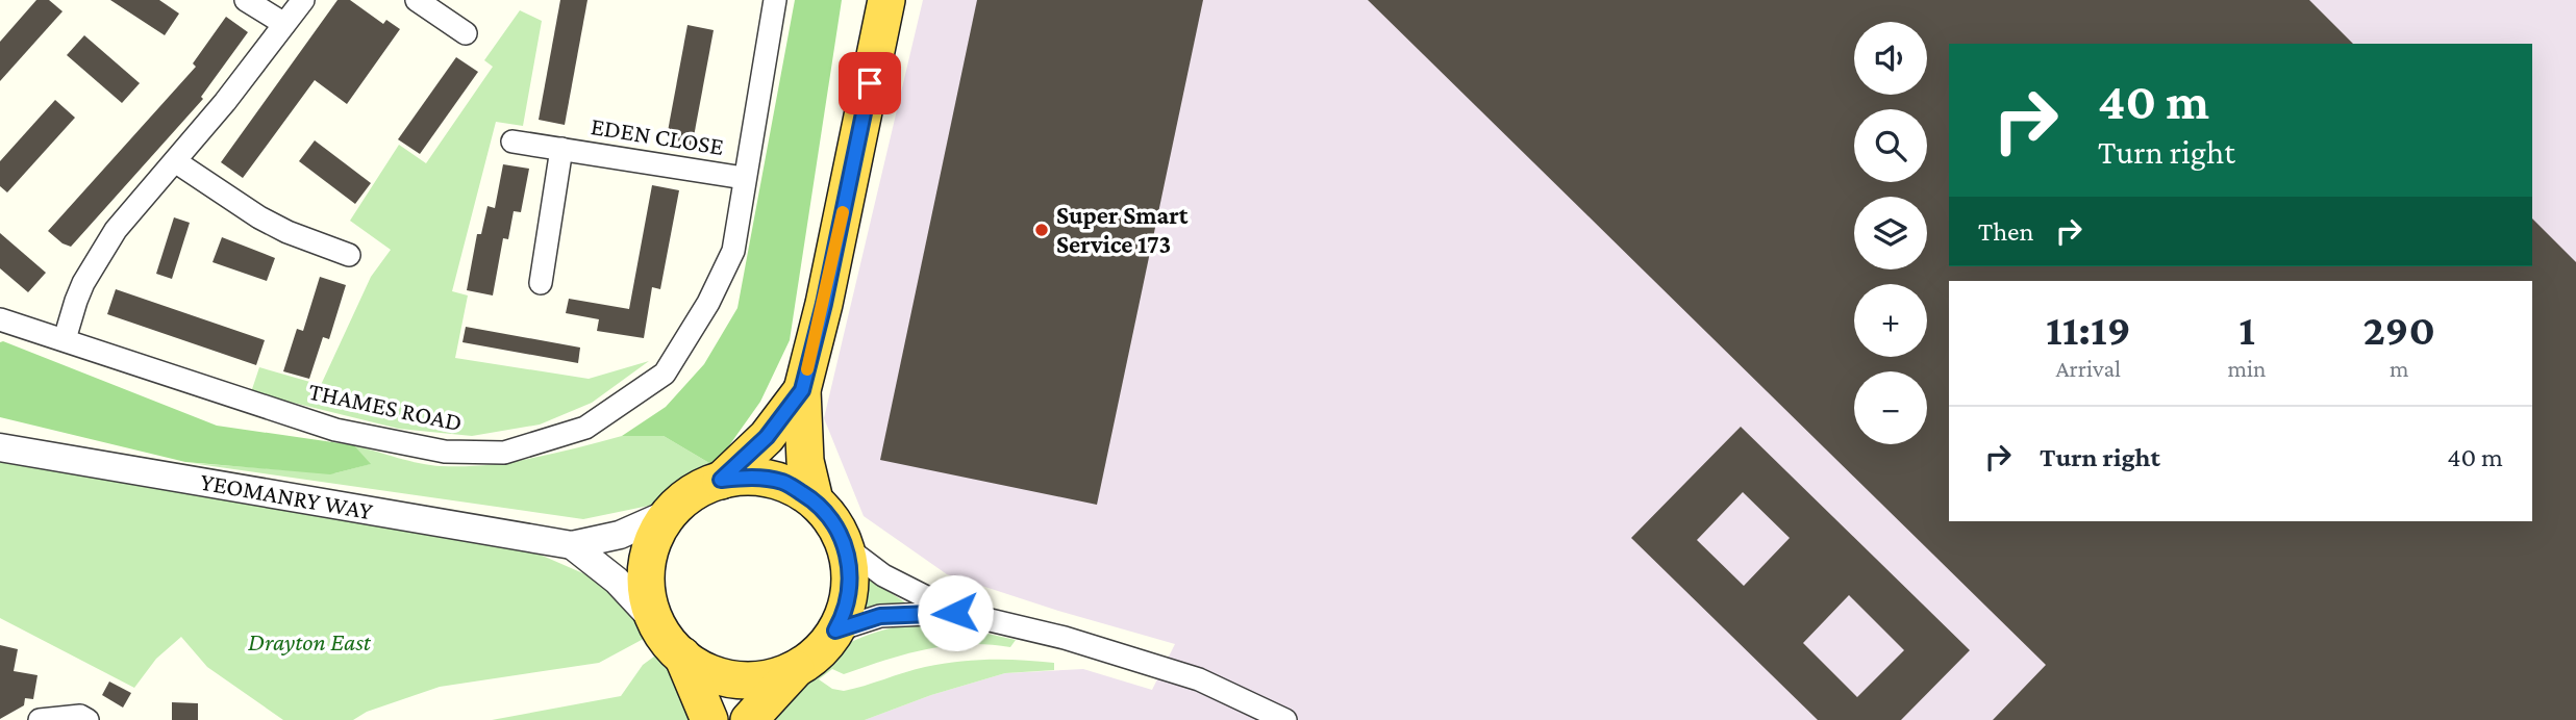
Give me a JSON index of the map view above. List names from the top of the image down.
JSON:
{
  "streets": {
    "street": ["EDEN CLOSE", "THAMES ROAD", "YEOMANRY WAY"]
  },
  "crossings": [
    ["EDEN CLOSE", "THAMES ROAD"]
  ],
  "parks": ["Drayton East"],
  "places": ["Super Smart Service 173"],
  "page": {
    "map_buttons": ["+", "−"],
    "turn": ["40 m", "Turn right"],
    "then": "Then",
    "eta": [
      "11:19",
      "Arrival",
      "1",
      "min",
      "290",
      "m"
    ],
    "list": [
      {
        "name": "Turn right",
        "value": "40 m"
      }
    ]
  }
}
